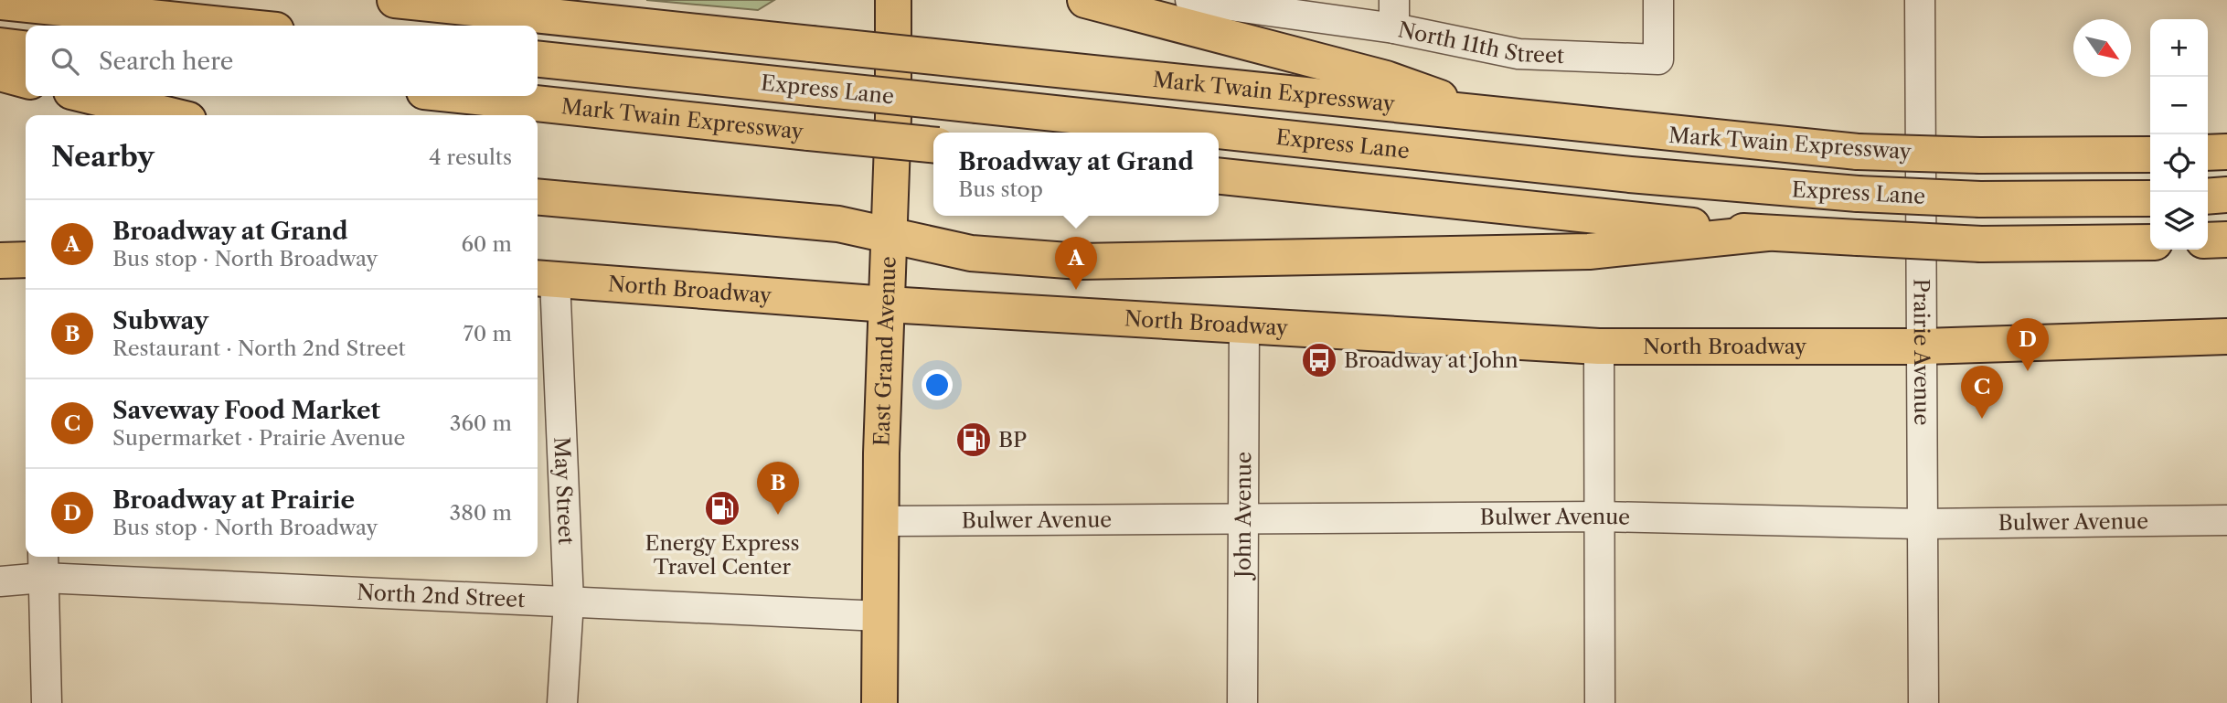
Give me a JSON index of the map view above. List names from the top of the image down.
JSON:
{
  "streets": {
    "main road": [
      "Express Lane",
      "Mark Twain Expressway",
      "North Broadway",
      "East Grand Avenue"
    ],
    "street": [
      "North 11th Street",
      "Prairie Avenue",
      "May Street",
      "John Avenue",
      "Bulwer Avenue",
      "North 2nd Street"
    ]
  },
  "crossings": [
    ["North Broadway", "East Grand Avenue"],
    ["North Broadway", "Prairie Avenue"],
    ["North Broadway", "May Street"],
    ["North Broadway", "John Avenue"],
    ["East Grand Avenue", "Bulwer Avenue"],
    ["East Grand Avenue", "North 2nd Street"],
    ["Prairie Avenue", "Bulwer Avenue"],
    ["May Street", "North 2nd Street"],
    ["John Avenue", "Bulwer Avenue"]
  ],
  "places": {
    "bus stop": ["Broadway at John"],
    "fuel station": ["BP", "Energy Express Travel Center"]
  },
  "north": "bottom right",
  "page": {
    "map_buttons": ["+", "−"],
    "search": "Search here",
    "heading": ["Nearby", "4 results"],
    "popup": ["Broadway at Grand", "Bus stop"],
    "list": [
      {
        "mark": "A",
        "name": "Broadway at Grand",
        "note": "Bus stop · North Broadway",
        "value": "60 m"
      },
      {
        "mark": "B",
        "name": "Subway",
        "note": "Restaurant · North 2nd Street",
        "value": "70 m"
      },
      {
        "mark": "C",
        "name": "Saveway Food Market",
        "note": "Supermarket · Prairie Avenue",
        "value": "360 m"
      },
      {
        "mark": "D",
        "name": "Broadway at Prairie",
        "note": "Bus stop · North Broadway",
        "value": "380 m"
      }
    ],
    "pins": [
      "A",
      "D",
      "C",
      "B"
    ]
  }
}
